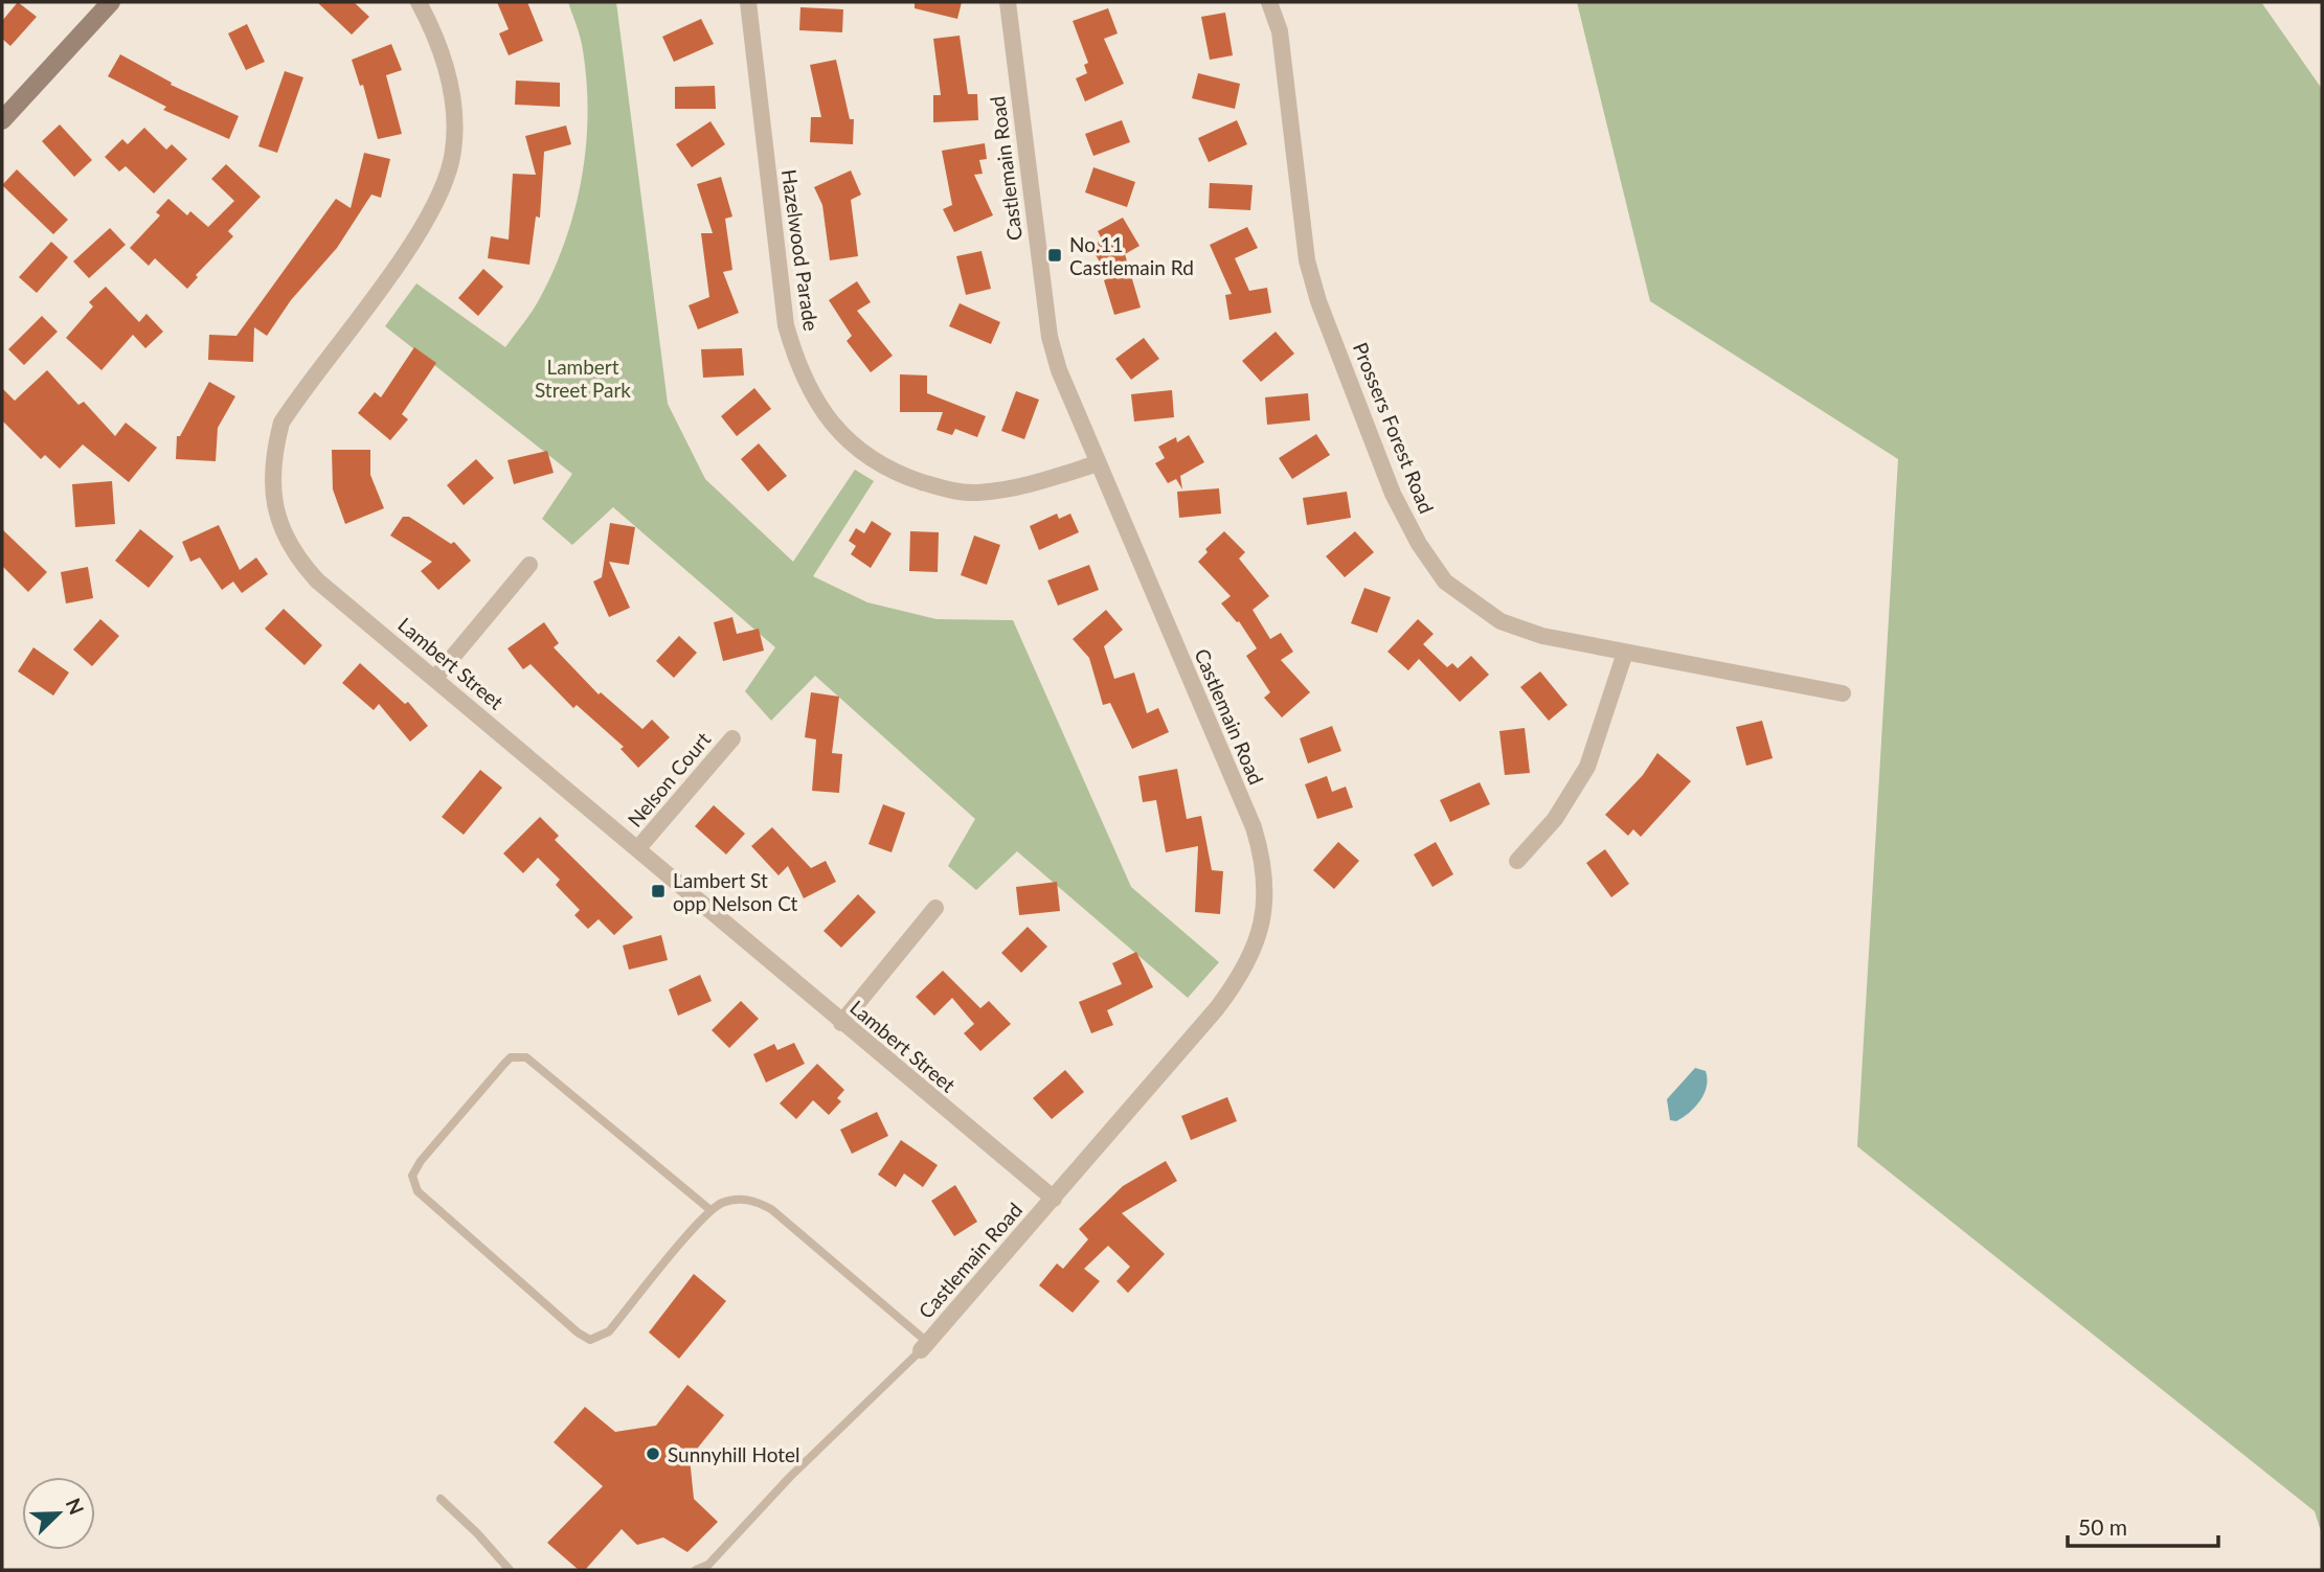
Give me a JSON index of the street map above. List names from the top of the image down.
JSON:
{
  "streets": {
    "street": [
      "Castlemain Road",
      "Hazelwood Parade",
      "Prossers Forest Road",
      "Lambert Street",
      "Nelson Court"
    ]
  },
  "crossings": [
    ["Castlemain Road", "Hazelwood Parade"],
    ["Castlemain Road", "Lambert Street"],
    ["Lambert Street", "Nelson Court"]
  ],
  "parks": ["Lambert Street Park"],
  "places": {
    "transit": ["No.11 Castlemain Rd", "Lambert St opp Nelson Ct"],
    "other": ["Sunnyhill Hotel"]
  },
  "scale_bar": "50 m",
  "north": "top right"
}
